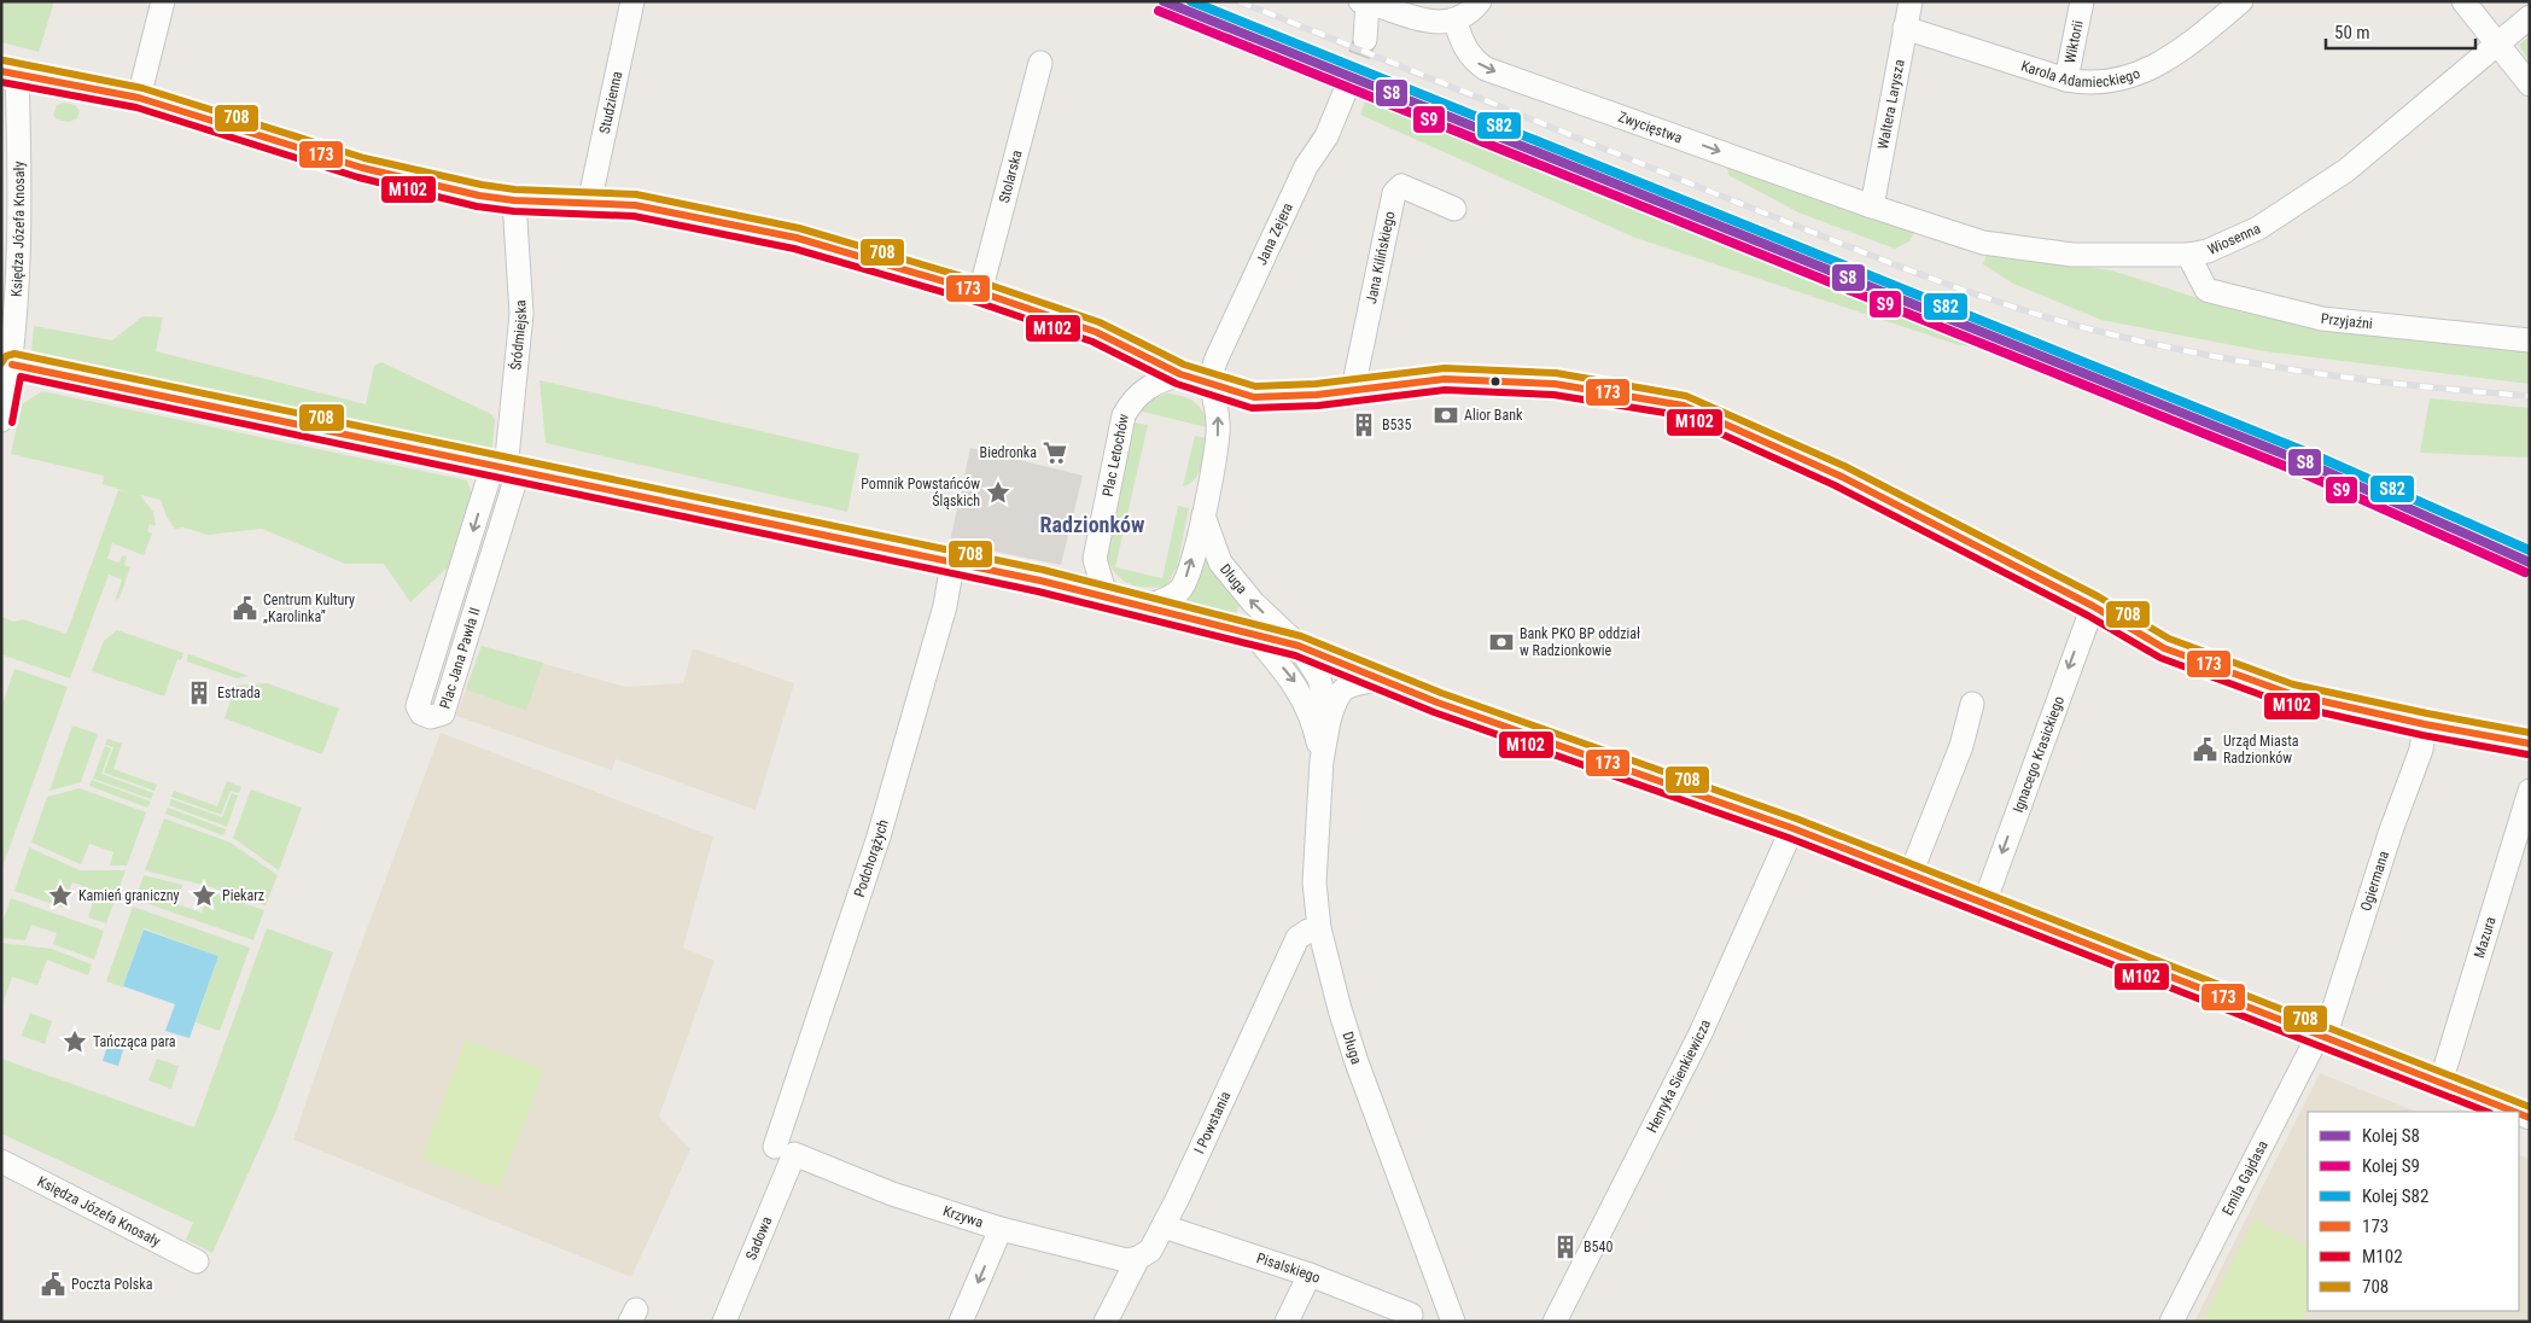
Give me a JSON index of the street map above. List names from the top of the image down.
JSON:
{
  "streets": {
    "street": [
      "Wiktorii",
      "Karola Adamieckiego",
      "Studzienna",
      "Waltera Larysza",
      "Zwycięstwa",
      "Stolarska",
      "Księdza Józefa Knosały",
      "Jana Zejera",
      "Wiosenna",
      "Jana Kilińskiego",
      "Przyjaźni",
      "Śródmiejska",
      "Plac Letochów",
      "Długa",
      "Plac Jana Pawła II",
      "Ignacego Krasickiego",
      "Podchorążych",
      "Ogiermana",
      "Mazura",
      "Henryka Sienkiewicza",
      "I Powstania",
      "Emila Gajdasa",
      "Krzywa",
      "Sadowa",
      "Pisalskiego"
    ]
  },
  "crossings": [
    ["Wiktorii", "Karola Adamieckiego"],
    ["Karola Adamieckiego", "Waltera Larysza"],
    ["Waltera Larysza", "Zwycięstwa"],
    ["Waltera Larysza", "Wiosenna"],
    ["Zwycięstwa", "Wiosenna"],
    ["Wiosenna", "Przyjaźni"],
    ["Śródmiejska", "Plac Jana Pawła II"],
    ["Długa", "I Powstania"],
    ["Podchorążych", "Krzywa"],
    ["Podchorążych", "Sadowa"],
    ["Ogiermana", "Emila Gajdasa"],
    ["I Powstania", "Krzywa"],
    ["I Powstania", "Pisalskiego"],
    ["Krzywa", "Sadowa"]
  ],
  "one_way": ["Zwycięstwa"],
  "districts": ["Radzionków"],
  "places": {
    "bank": ["Alior Bank", "Bank PKO BP oddział w Radzionkowie"],
    "building": ["B535", "Estrada", "B540"],
    "supermarket": ["Biedronka"],
    "place": [
      "Pomnik Powstańców Śląskich",
      "Kamień graniczny",
      "Piekarz",
      "Tańcząca para"
    ],
    "public building": ["Centrum Kultury „Karolinka”", "Urząd Miasta Radzionków", "Poczta Polska"]
  },
  "lines": [
    "rail line S8",
    "rail line S82",
    "rail line S9",
    "transit line 708",
    "transit line 173",
    "transit line M102"
  ],
  "legend": [
    "Kolej S8",
    "Kolej S9",
    "Kolej S82",
    "173",
    "M102",
    "708"
  ],
  "scale_bar": "50 m"
}
